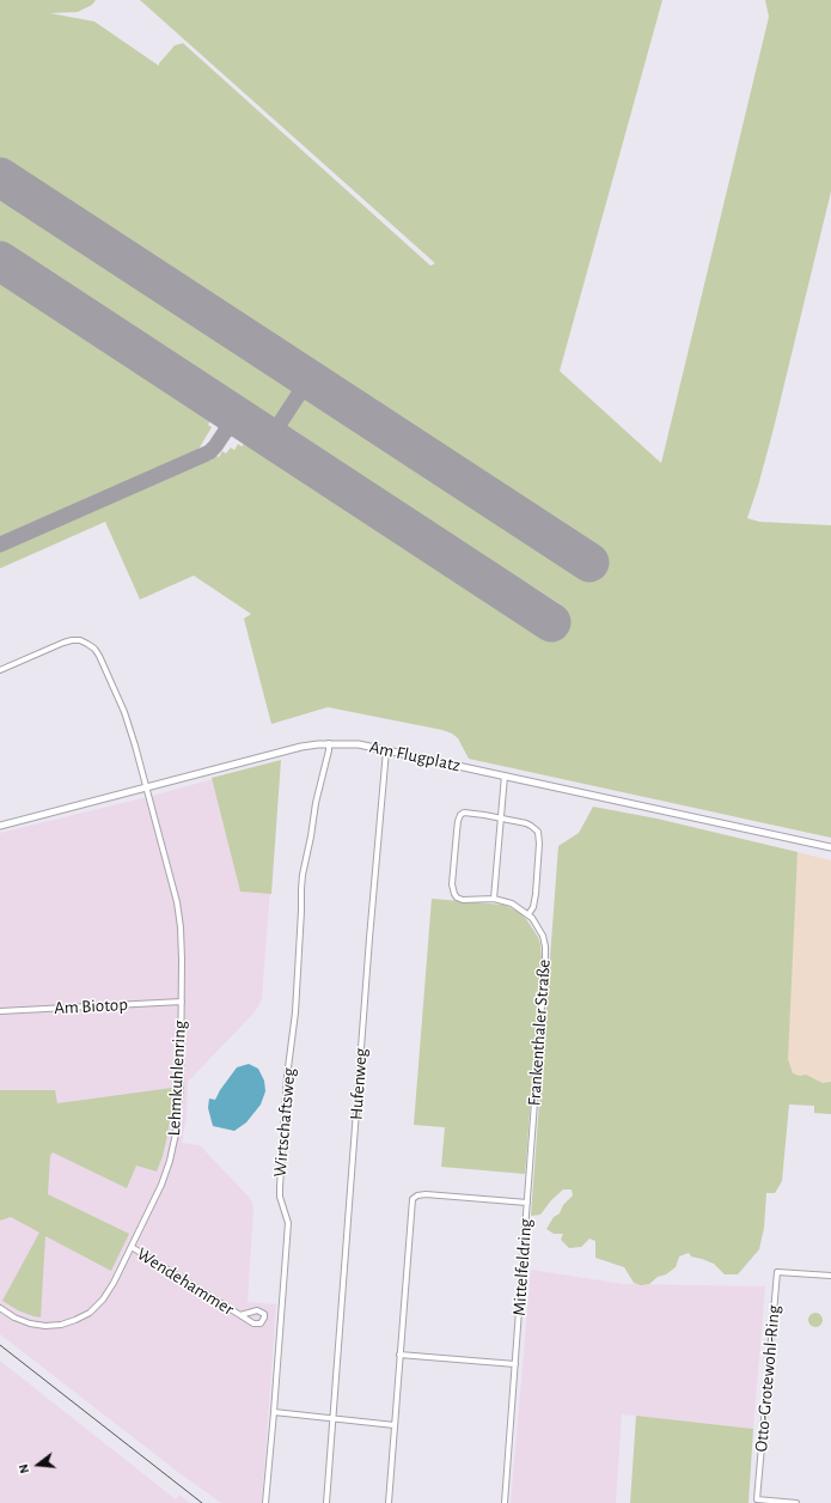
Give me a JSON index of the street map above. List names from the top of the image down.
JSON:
{
  "streets": {
    "street": [
      "Am Flugplatz",
      "Am Biotop",
      "Frankenthaler Straße",
      "Lehmkuhlenring",
      "Hufenweg",
      "Wirtschaftsweg",
      "Mittelfeldring",
      "Wendehammer",
      "Otto-Grotewohl-Ring"
    ]
  },
  "crossings": [
    ["Am Flugplatz", "Lehmkuhlenring"],
    ["Am Flugplatz", "Hufenweg"],
    ["Am Flugplatz", "Wirtschaftsweg"],
    ["Am Biotop", "Lehmkuhlenring"],
    ["Frankenthaler Straße", "Mittelfeldring"],
    ["Lehmkuhlenring", "Wendehammer"]
  ],
  "north": "left"
}
